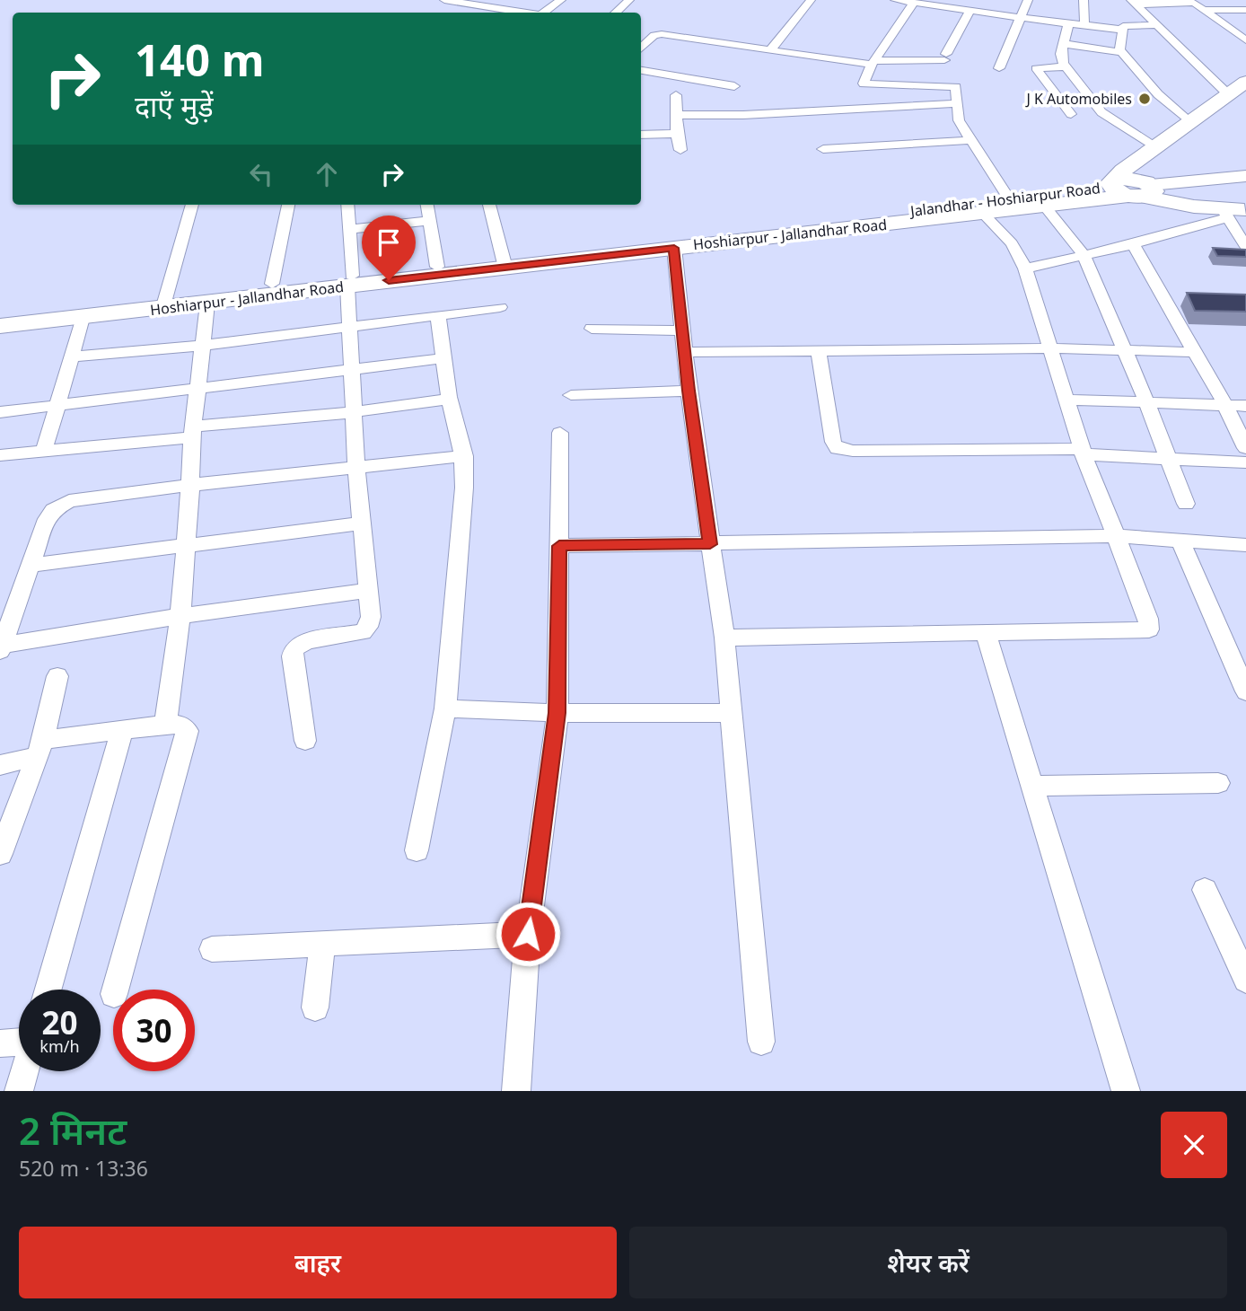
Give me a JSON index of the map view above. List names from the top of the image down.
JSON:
{
  "streets": {
    "highway": ["Jalandhar - Hoshiarpur Road", "Hoshiarpur - Jallandhar Road"]
  },
  "crossings": [
    ["Jalandhar - Hoshiarpur Road", "Hoshiarpur - Jallandhar Road"]
  ],
  "places": ["J K Automobiles"],
  "page": {
    "turn": ["140 m", "दाएँ मुड़ें"],
    "speed": "20 km/h",
    "limit": "30",
    "heading": ["2 मिनट", "520 m · 13:36"],
    "buttons": ["बाहर", "शेयर करें"]
  }
}
